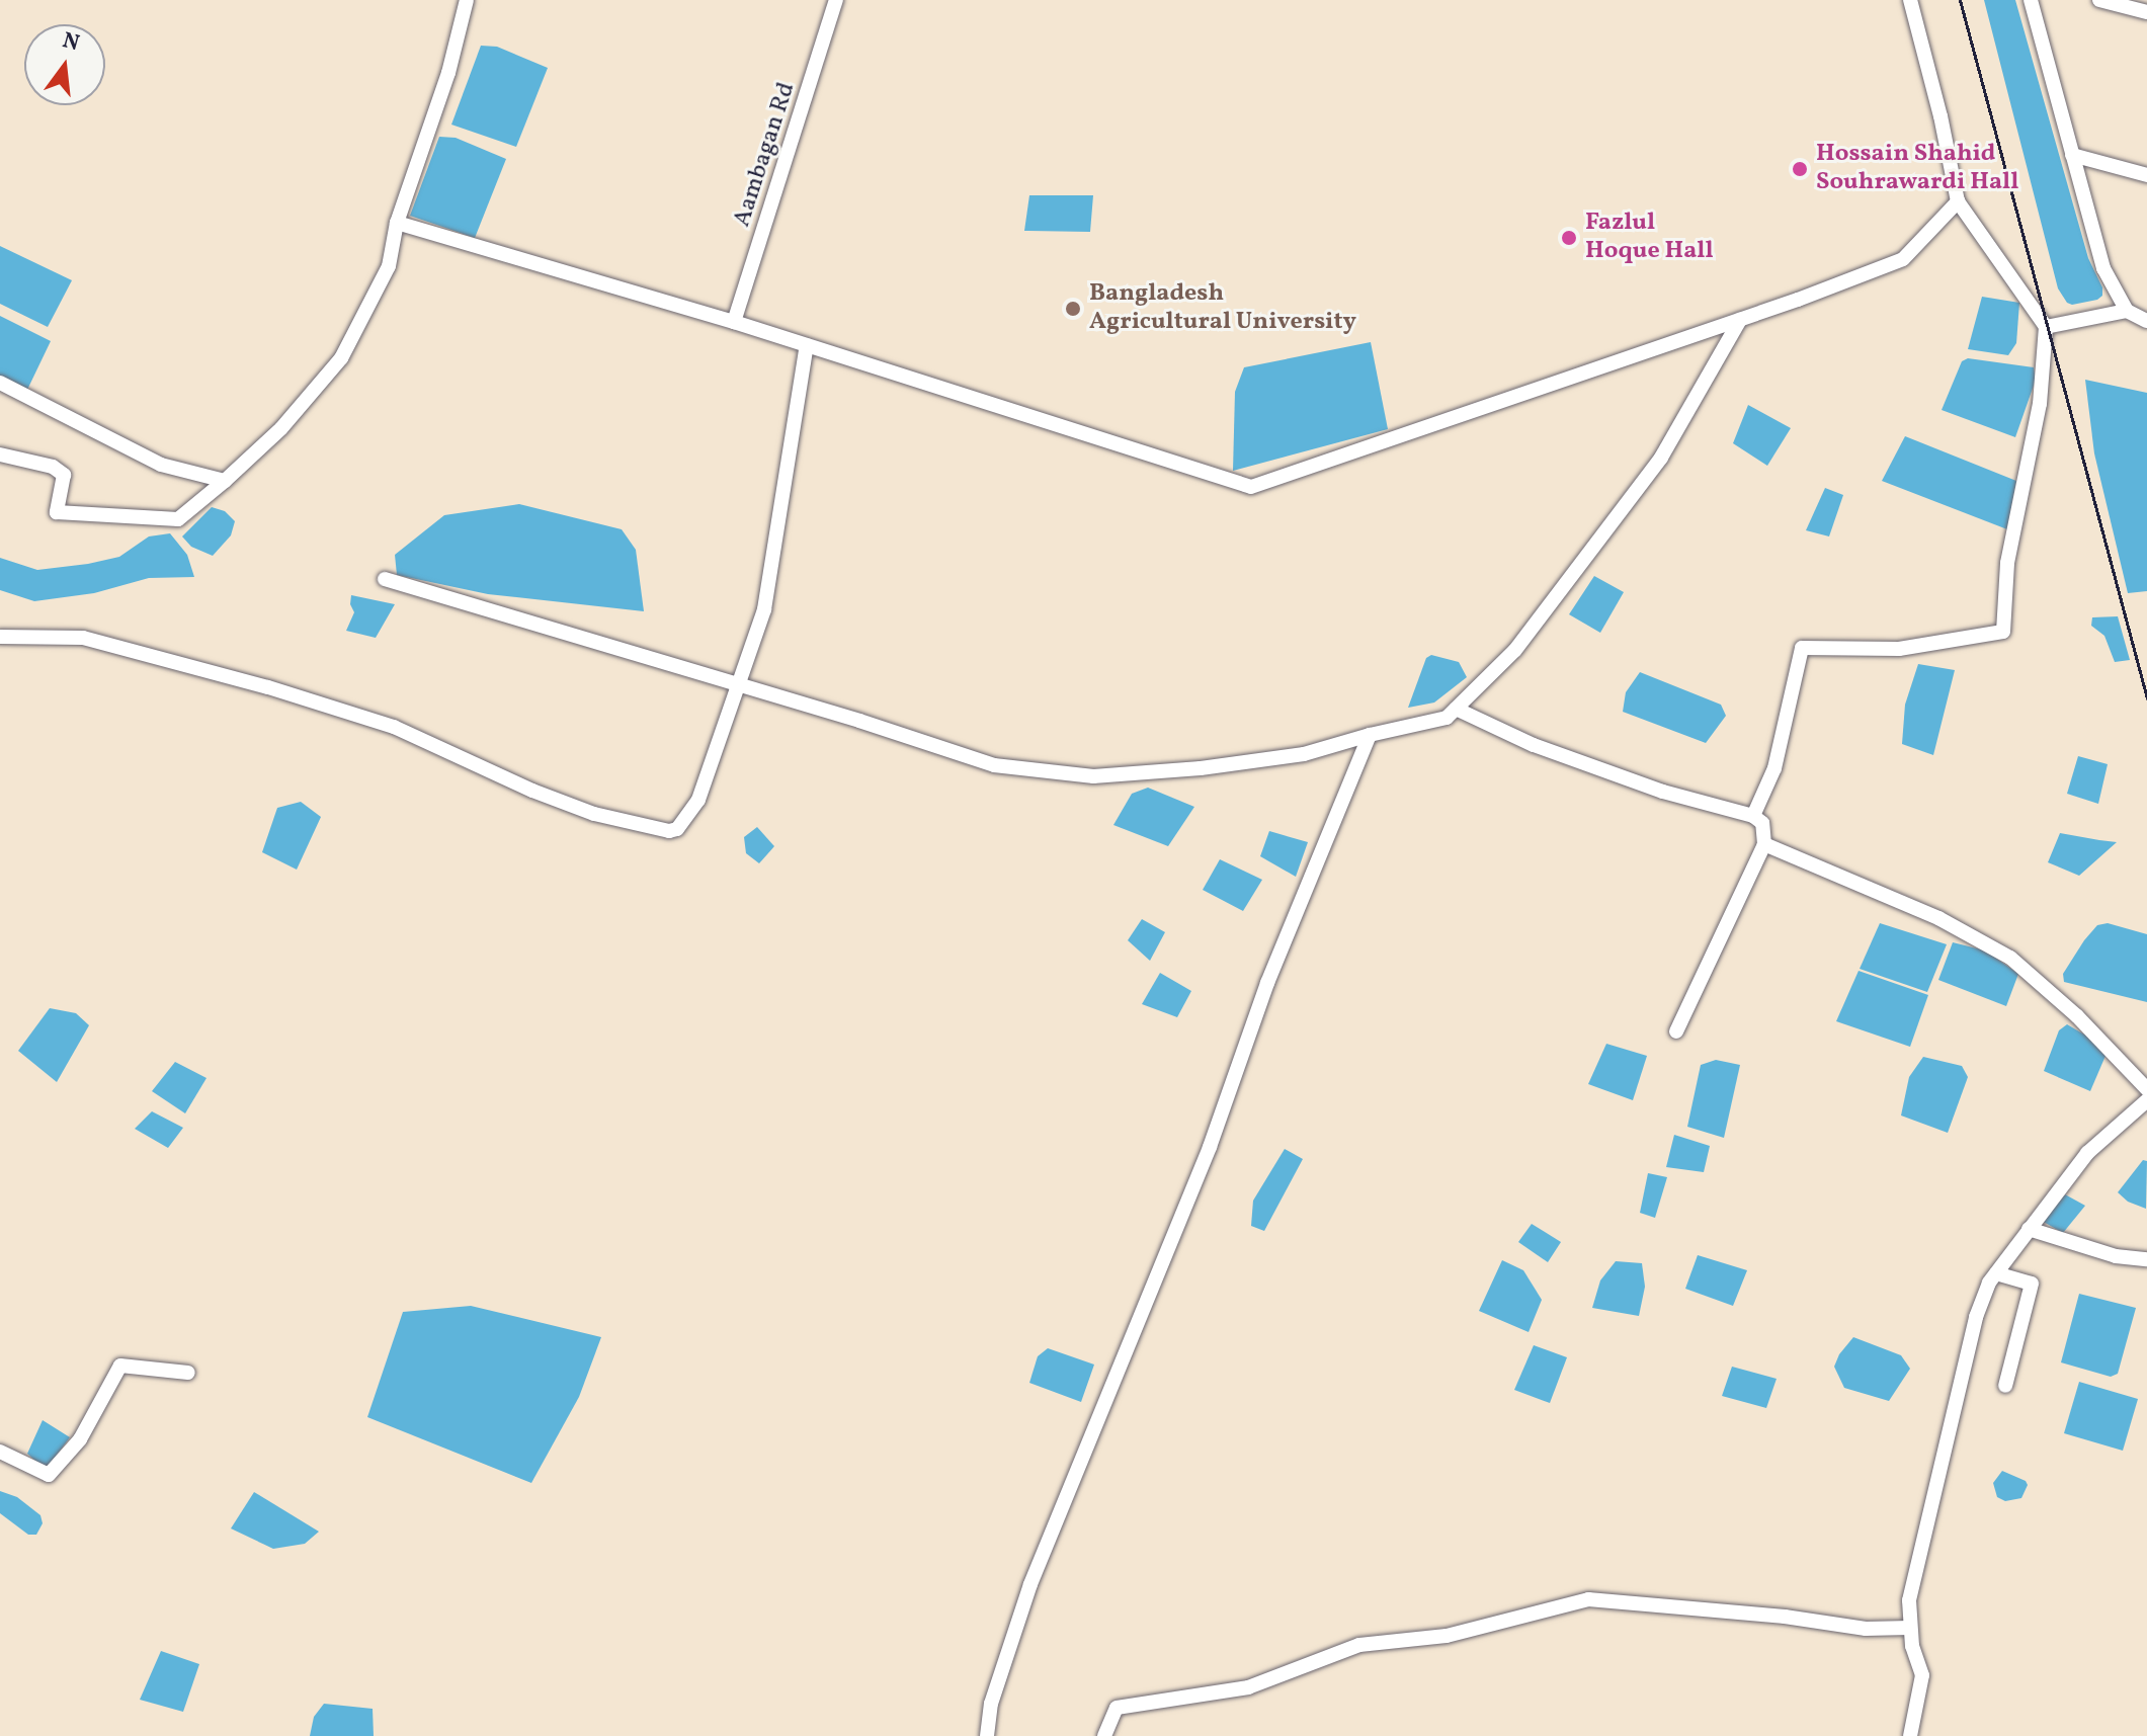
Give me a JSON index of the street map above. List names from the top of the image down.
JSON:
{
  "streets": {
    "street": ["Aambagan Rd"]
  },
  "places": ["Hossain Shahid Souhrawardi Hall", "Fazlul Hoque Hall", "Bangladesh Agricultural University"],
  "north": "top"
}
